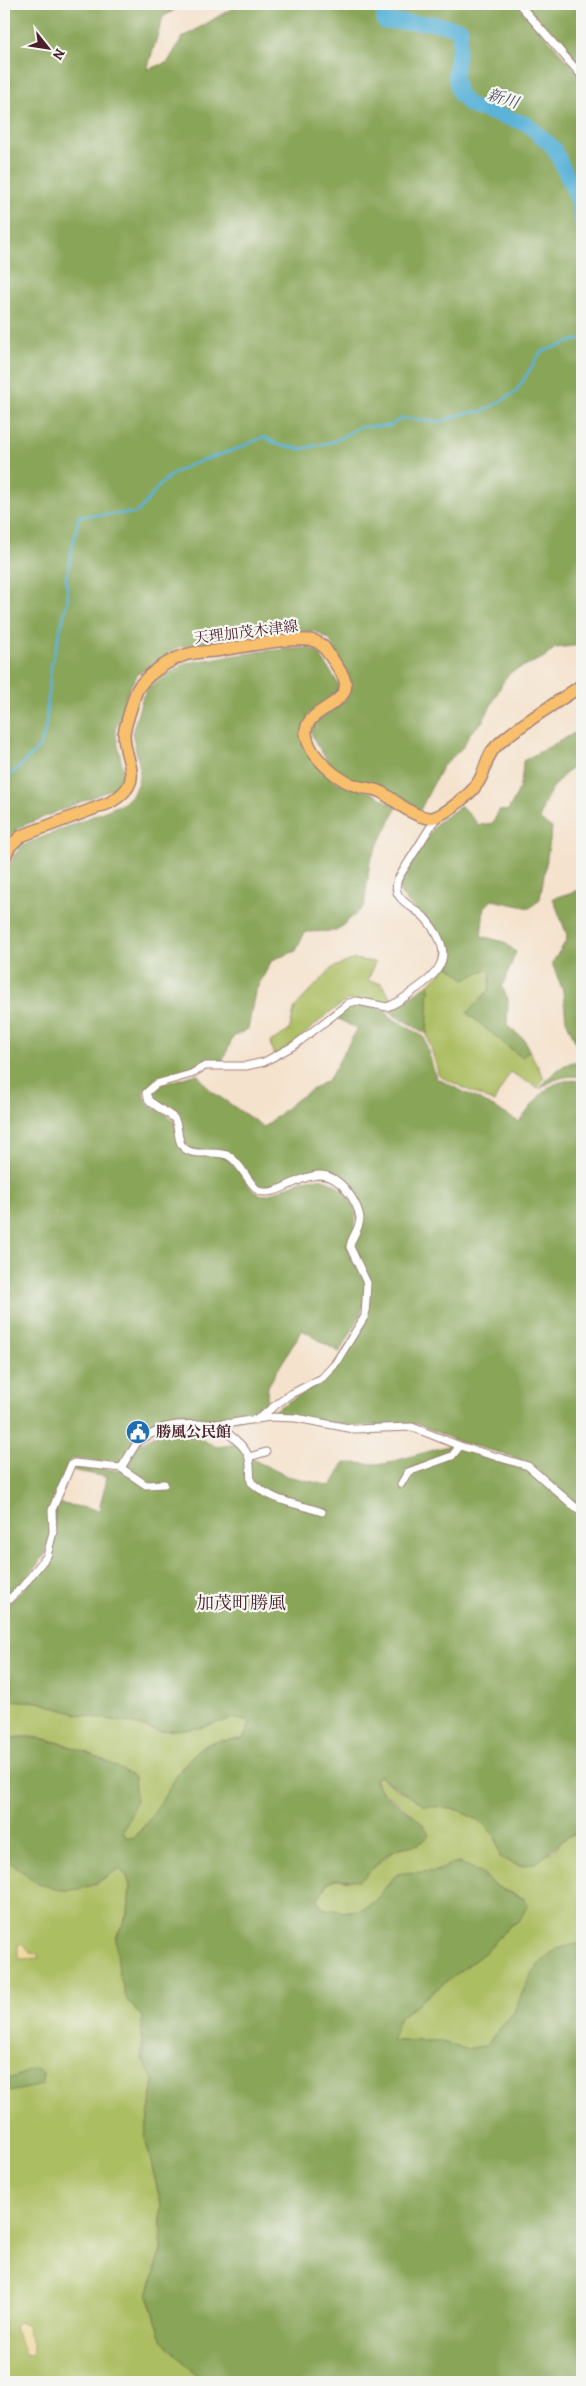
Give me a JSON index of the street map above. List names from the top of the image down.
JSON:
{
  "streets": {
    "main road": ["天理加茂木津線"]
  },
  "districts": ["加茂町勝風"],
  "water": ["新川"],
  "places": {
    "public building": ["勝風公民館"]
  },
  "north": "bottom right"
}
